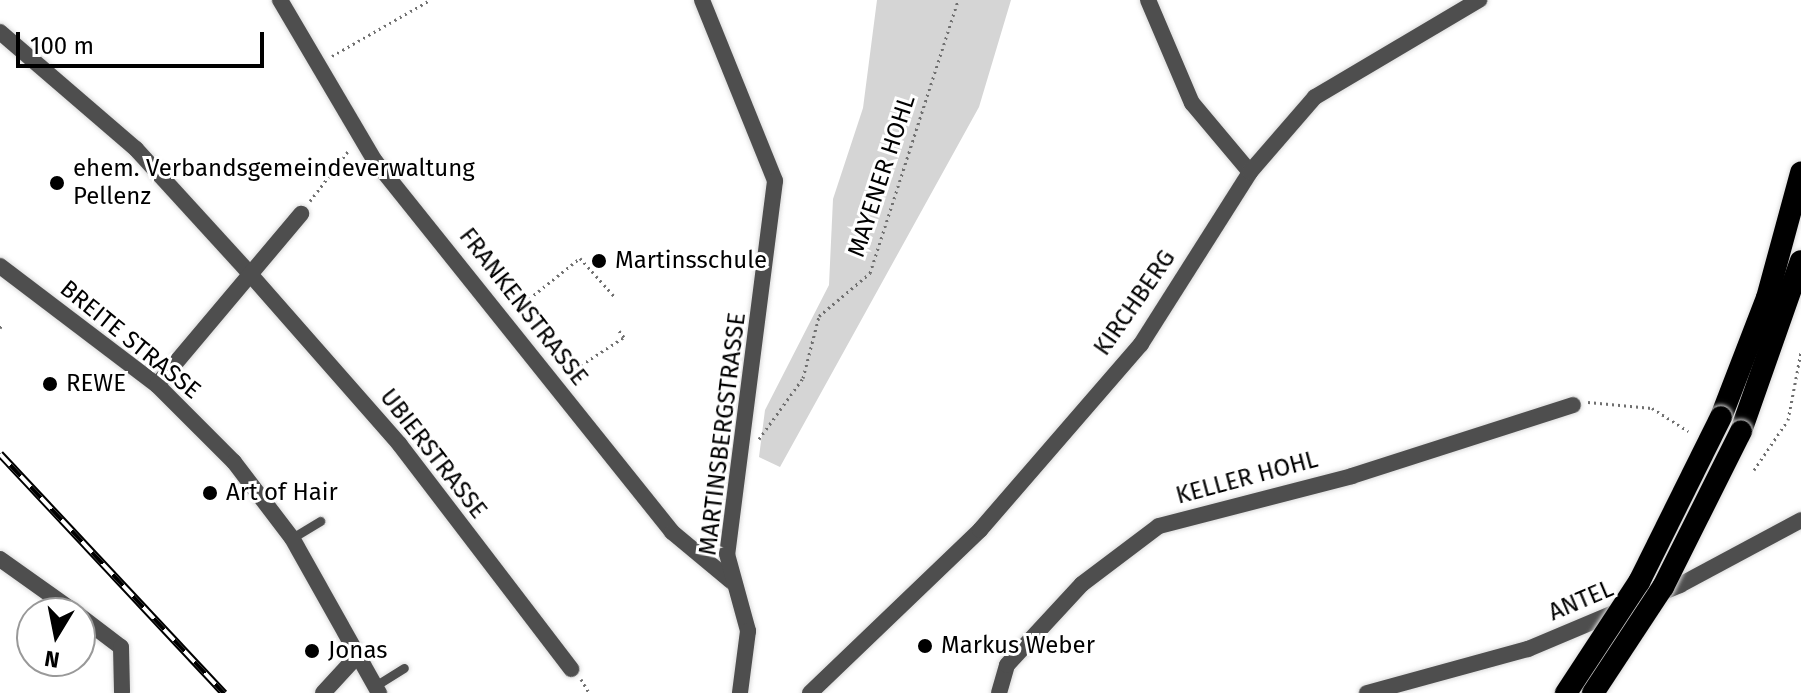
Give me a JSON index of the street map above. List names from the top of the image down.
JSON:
{
  "streets": {
    "street": [
      "KIRCHBERG",
      "FRANKENSTRASSE",
      "BREITE STRASSE",
      "MARTINSBERGSTRASSE",
      "UBIERSTRASSE",
      "KELLER HOHL",
      "ANTEL"
    ],
    "path": ["MAYENER HOHL"]
  },
  "crossings": [
    ["MAYENER HOHL", "MARTINSBERGSTRASSE"],
    ["FRANKENSTRASSE", "MARTINSBERGSTRASSE"]
  ],
  "places": [
    "ehem. Verbandsgemeindeverwaltung Pellenz",
    "Martinsschule",
    "REWE",
    "Art of Hair",
    "Markus Weber",
    "Jonas"
  ],
  "scale_bar": "100 m",
  "north": "bottom"
}
